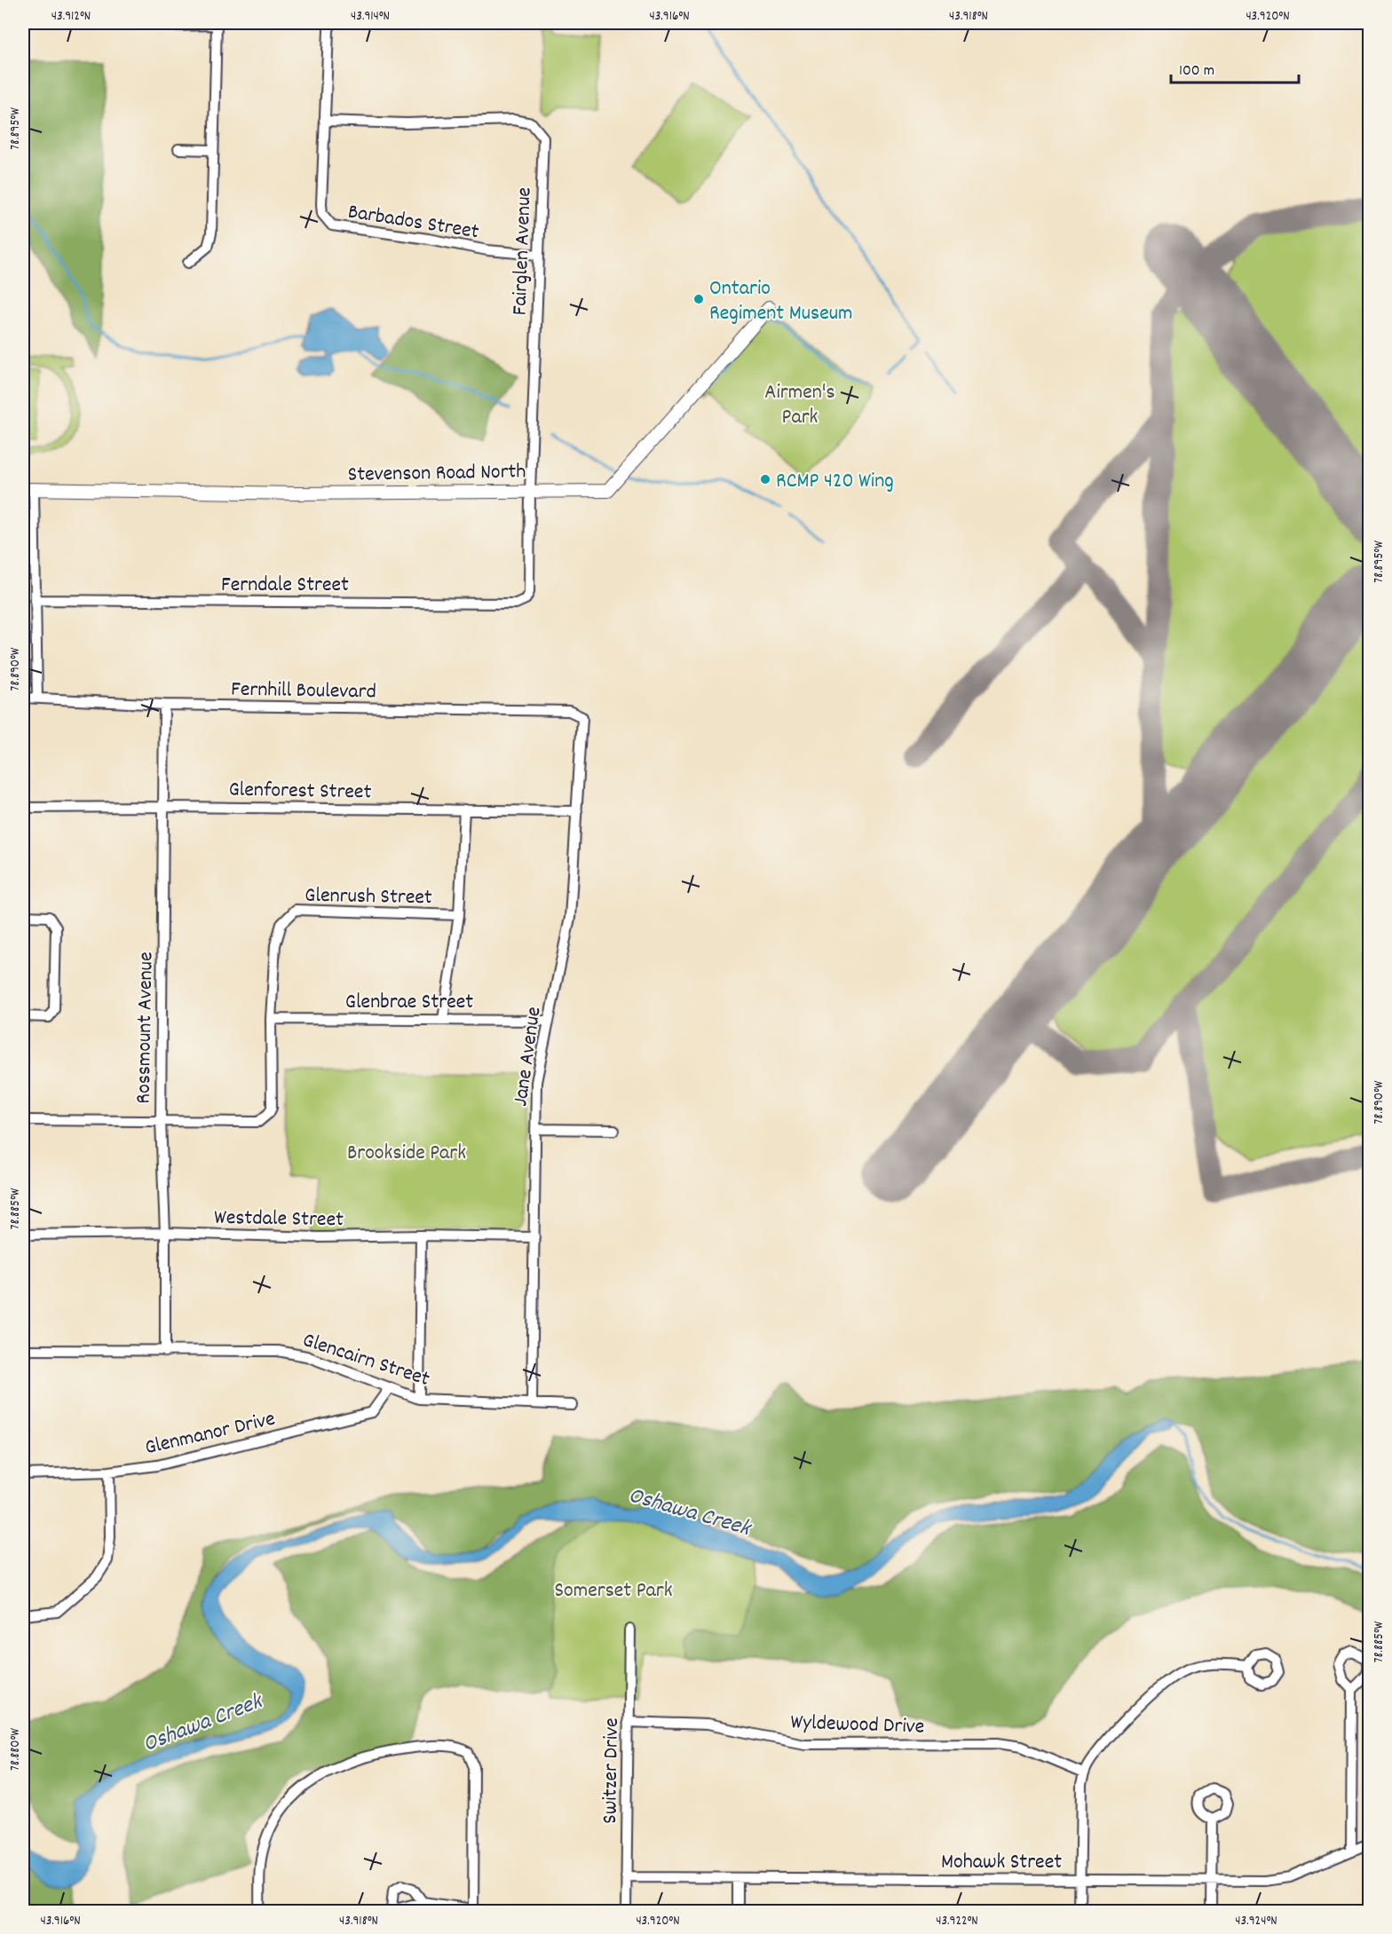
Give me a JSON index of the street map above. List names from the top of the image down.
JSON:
{
  "streets": {
    "street": [
      "Barbados Street",
      "Fairglen Avenue",
      "Stevenson Road North",
      "Ferndale Street",
      "Fernhill Boulevard",
      "Glenforest Street",
      "Glenrush Street",
      "Glenbrae Street",
      "Rossmount Avenue",
      "Jane Avenue",
      "Westdale Street",
      "Glencairn Street",
      "Glenmanor Drive",
      "Wyldewood Drive",
      "Switzer Drive",
      "Mohawk Street"
    ]
  },
  "crossings": [
    ["Barbados Street", "Fairglen Avenue"],
    ["Fairglen Avenue", "Stevenson Road North"],
    ["Fairglen Avenue", "Ferndale Street"],
    ["Fernhill Boulevard", "Rossmount Avenue"],
    ["Fernhill Boulevard", "Jane Avenue"],
    ["Glenforest Street", "Rossmount Avenue"],
    ["Glenforest Street", "Jane Avenue"],
    ["Glenrush Street", "Glenbrae Street"],
    ["Glenrush Street", "Rossmount Avenue"],
    ["Glenbrae Street", "Jane Avenue"],
    ["Rossmount Avenue", "Westdale Street"],
    ["Rossmount Avenue", "Glencairn Street"],
    ["Jane Avenue", "Westdale Street"],
    ["Jane Avenue", "Glencairn Street"],
    ["Glencairn Street", "Glenmanor Drive"],
    ["Wyldewood Drive", "Switzer Drive"],
    ["Switzer Drive", "Mohawk Street"]
  ],
  "water": ["Oshawa Creek"],
  "parks": ["Airmen's Park", "Brookside Park", "Somerset Park"],
  "places": ["Ontario Regiment Museum", "RCMP 420 Wing"],
  "scale_bar": "100 m",
  "coordinates": [
    "43.912°N",
    "43.914°N",
    "43.916°N",
    "43.918°N",
    "43.920°N",
    "78.895°W",
    "78.890°W",
    "78.885°W",
    "78.880°W",
    "43.922°N",
    "43.924°N"
  ]
}
